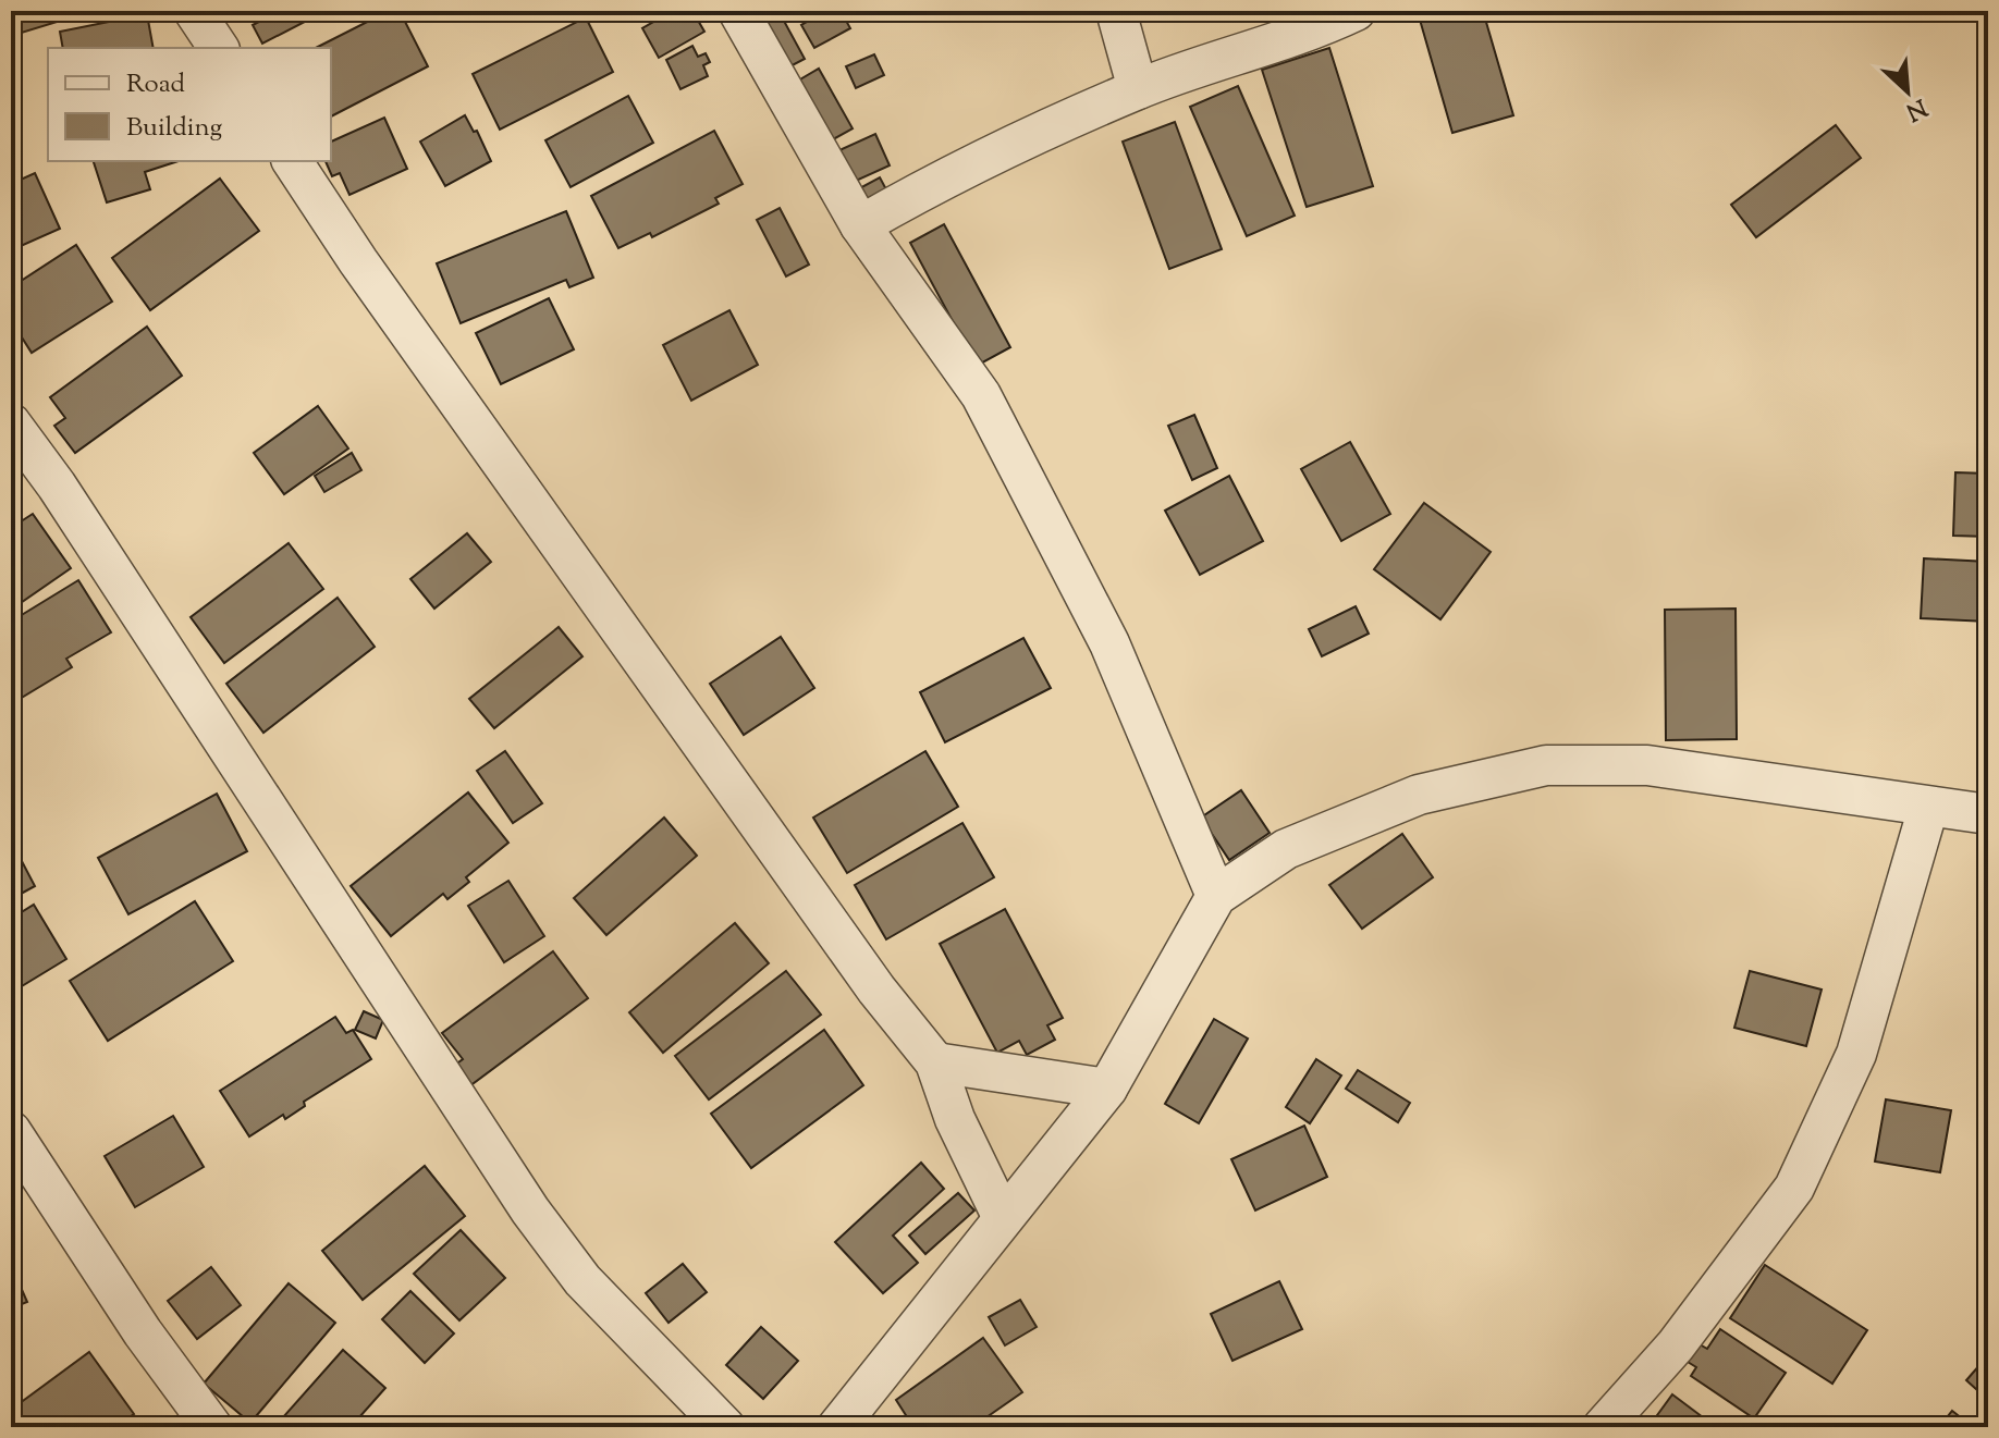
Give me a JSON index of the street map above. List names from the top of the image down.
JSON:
{
  "legend": ["Road", "Building"],
  "north": "bottom right"
}
